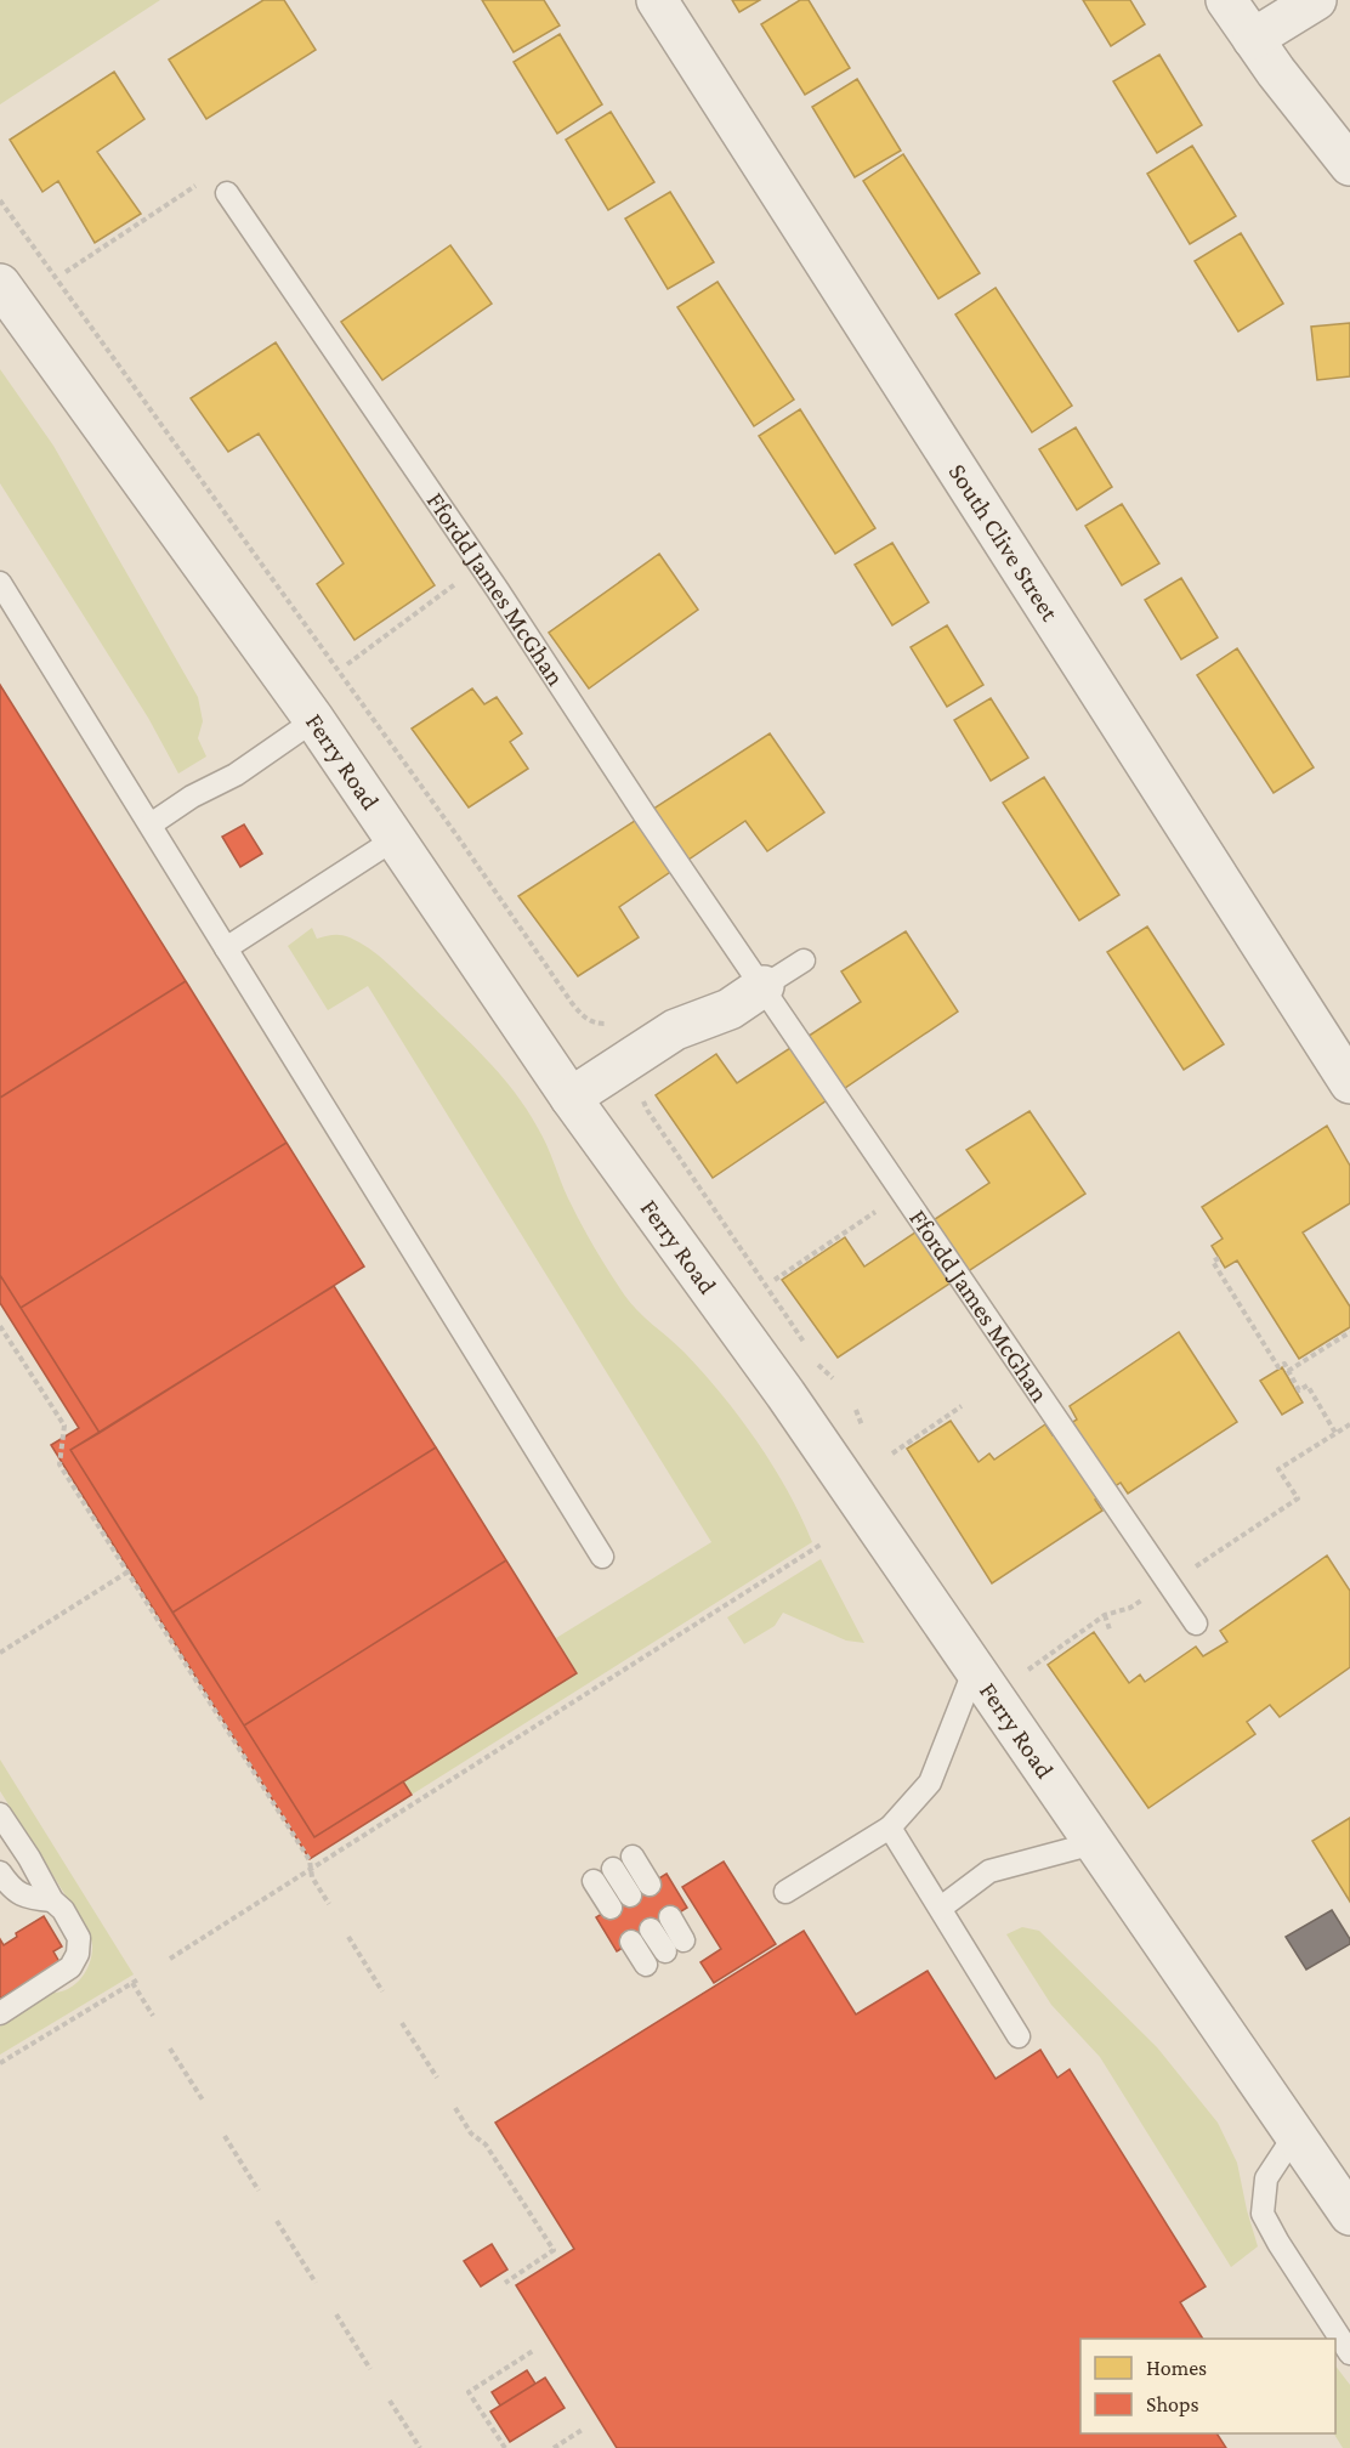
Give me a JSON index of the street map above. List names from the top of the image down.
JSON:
{
  "streets": {
    "street": ["South Clive Street", "Ferry Road"],
    "lane": ["Ffordd James McGhan"]
  },
  "legend": ["Homes", "Shops"]
}
